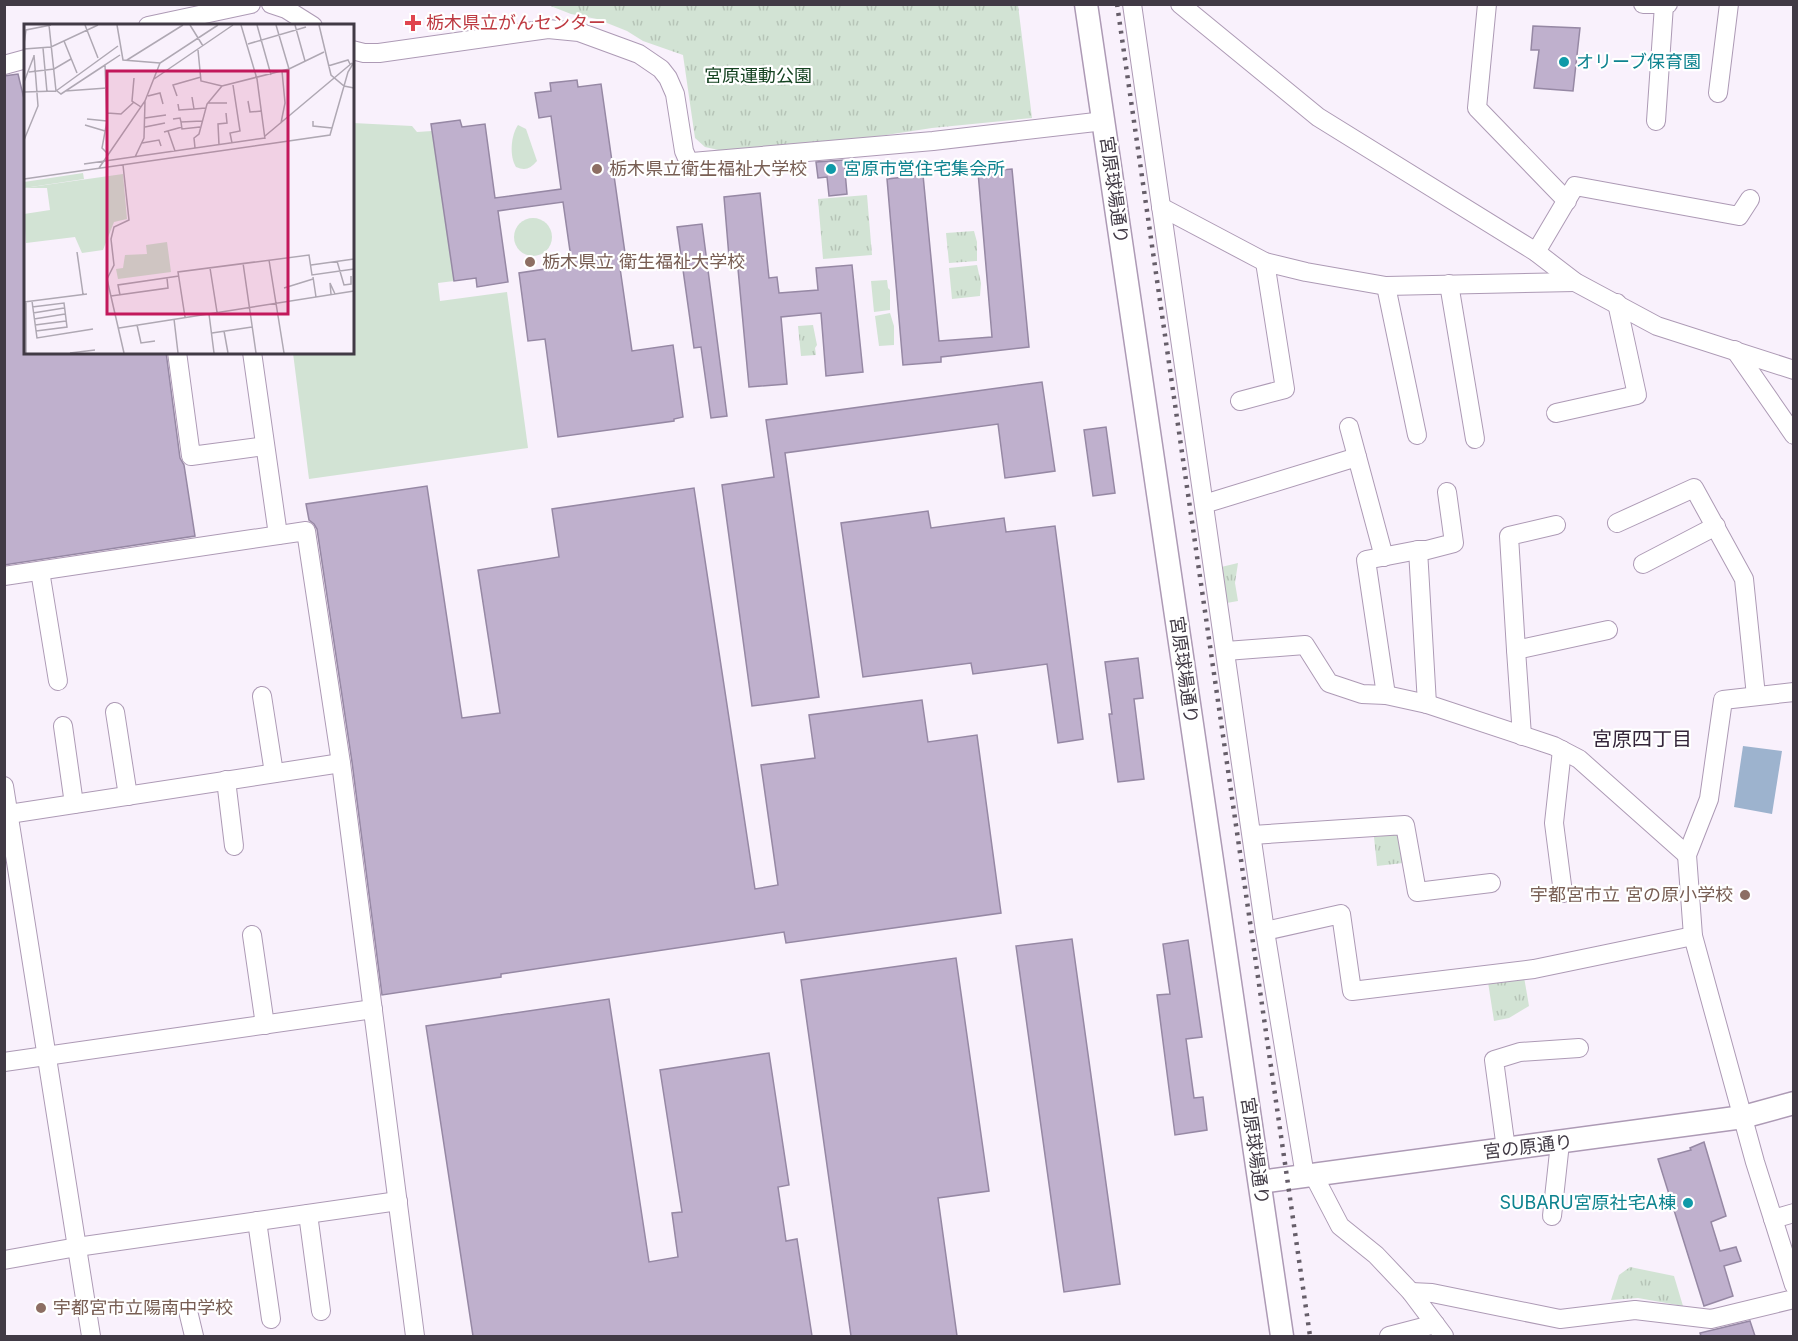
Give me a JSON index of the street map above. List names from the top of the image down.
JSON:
{
  "streets": {
    "street": ["宮原球場通り", "宮の原通り"]
  },
  "crossings": [
    ["宮原球場通り", "宮の原通り"]
  ],
  "districts": ["宮原四丁目"],
  "parks": ["宮原運動公園"],
  "places": {
    "health": ["栃木県立がんセンター"],
    "other": [
      "オリーブ保育園",
      "栃木県立衛生福祉大学校",
      "宮原市営住宅集会所",
      "栃木県立 衛生福祉大学校",
      "宇都宮市立 宮の原小学校",
      "SUBARU宮原社宅A棟",
      "宇都宮市立陽南中学校"
    ]
  }
}
